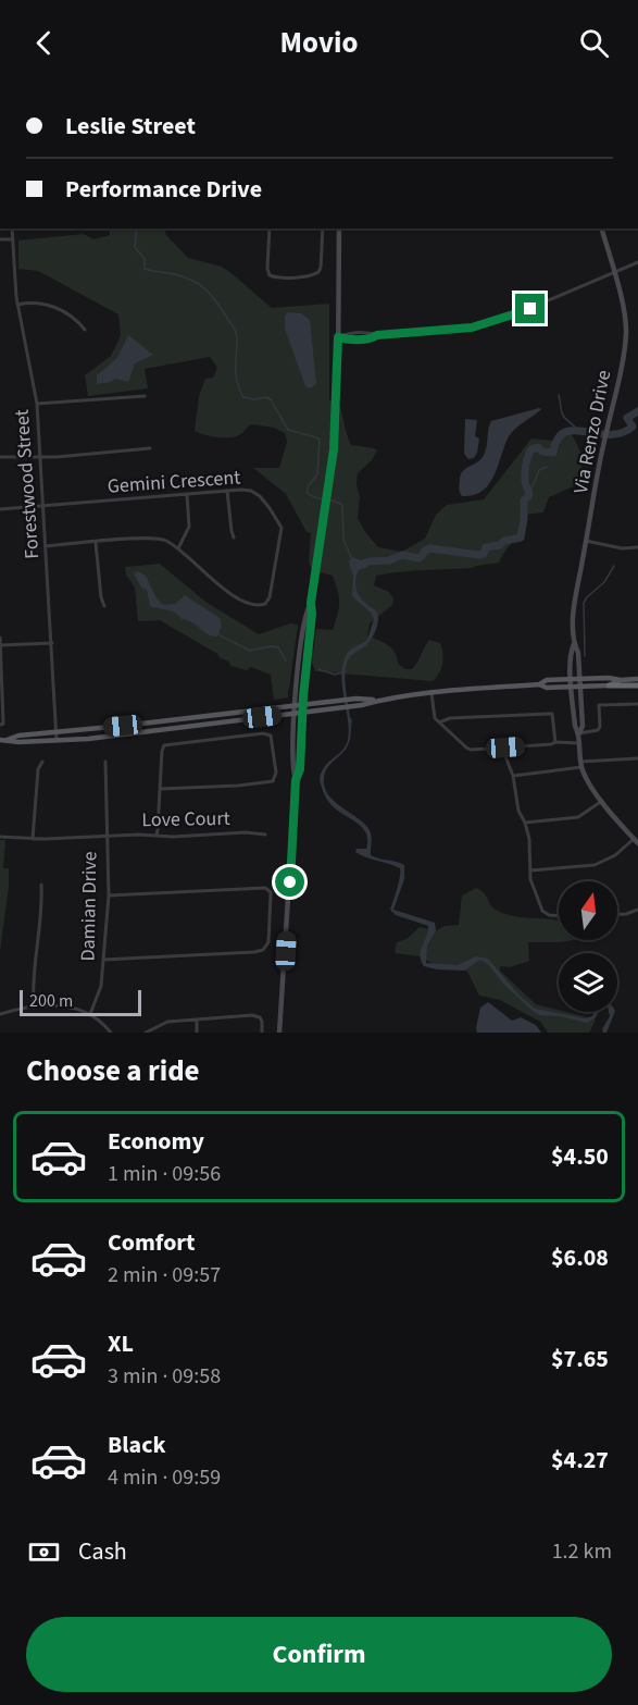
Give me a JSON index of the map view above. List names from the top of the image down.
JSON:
{
  "streets": {
    "main road": ["Via Renzo Drive"],
    "street": [
      "Gemini Crescent",
      "Forestwood Street",
      "Love Court",
      "Damian Drive"
    ]
  },
  "crossings": [
    ["Gemini Crescent", "Forestwood Street"],
    ["Love Court", "Damian Drive"]
  ],
  "scale_bar": "200 m",
  "north": "top",
  "page": {
    "header": "Movio",
    "banner": ["Leslie Street", "Performance Drive"],
    "scale": "200 m",
    "heading": "Choose a ride",
    "list": [
      {
        "name": "Economy",
        "note": "1 min · 09:56",
        "value": "$4.50"
      },
      {
        "name": "Comfort",
        "note": "2 min · 09:57",
        "value": "$6.08"
      },
      {
        "name": "XL",
        "note": "3 min · 09:58",
        "value": "$7.65"
      },
      {
        "name": "Black",
        "note": "4 min · 09:59",
        "value": "$4.27"
      }
    ],
    "pay": ["Cash", "1.2 km"],
    "buttons": "Confirm"
  }
}
